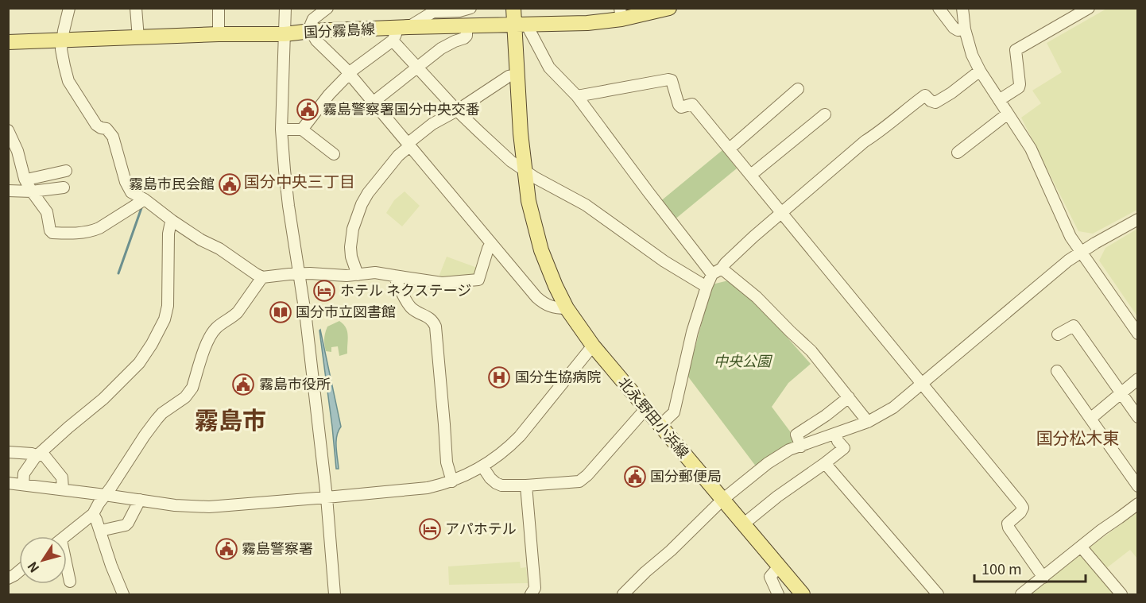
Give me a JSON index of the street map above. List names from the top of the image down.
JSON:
{
  "streets": {
    "main road": ["国分霧島線", "北永野田小浜線"]
  },
  "crossings": [
    ["国分霧島線", "北永野田小浜線"]
  ],
  "districts": ["国分中央三丁目", "霧島市", "国分松木東"],
  "parks": ["中央公園"],
  "places": {
    "public building": [
      "霧島警察署国分中央交番",
      "霧島市民会館",
      "霧島市役所",
      "国分郵便局",
      "霧島警察署"
    ],
    "hotel": ["ホテル ネクステージ", "アパホテル"],
    "library": ["国分市立図書館"],
    "hospital": ["国分生協病院"]
  },
  "scale_bar": "100 m",
  "north": "bottom left"
}
